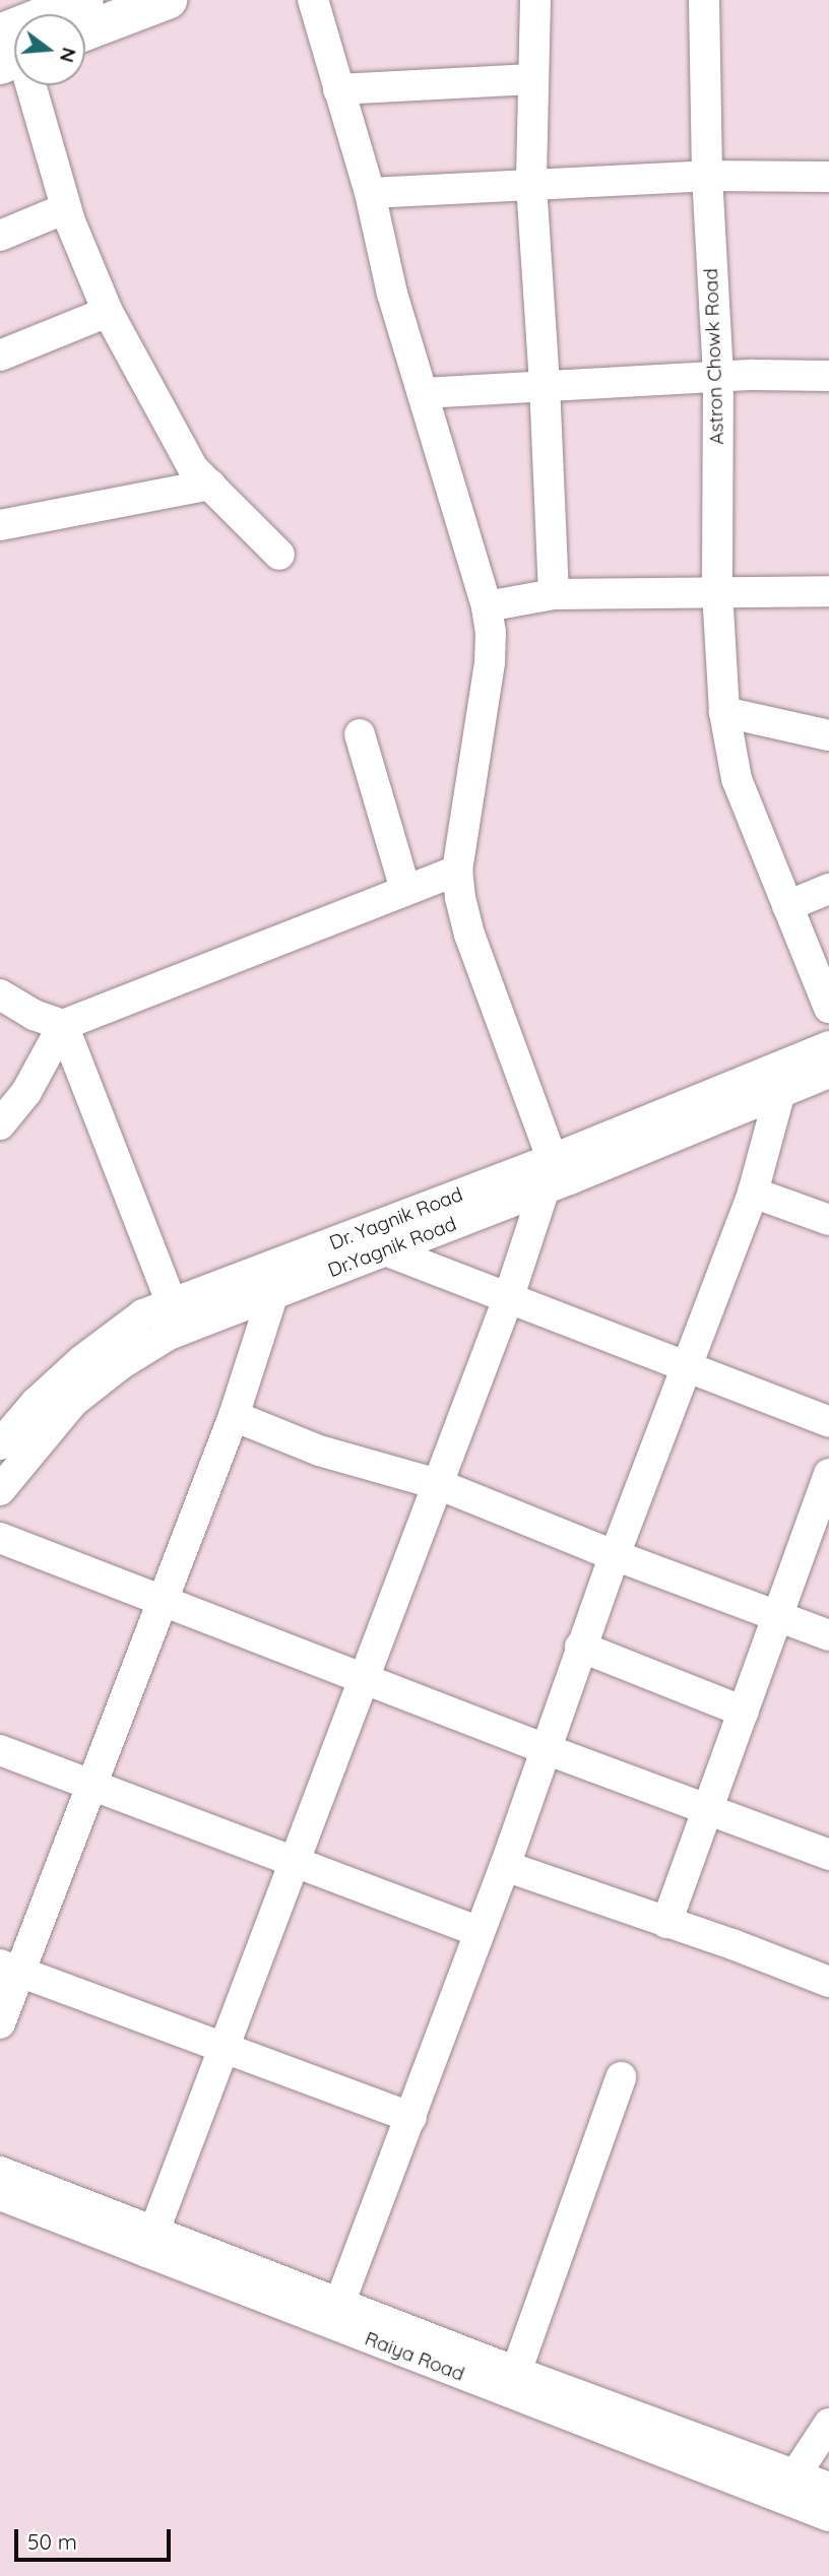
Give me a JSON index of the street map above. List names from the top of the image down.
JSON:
{
  "streets": {
    "street": [
      "Astron Chowk Road",
      "Dr. Yagnik Road",
      "Dr.Yagnik Road",
      "Raiya Road"
    ]
  },
  "crossings": [
    ["Dr. Yagnik Road", "Dr.Yagnik Road"]
  ],
  "scale_bar": "50 m",
  "north": "right"
}
